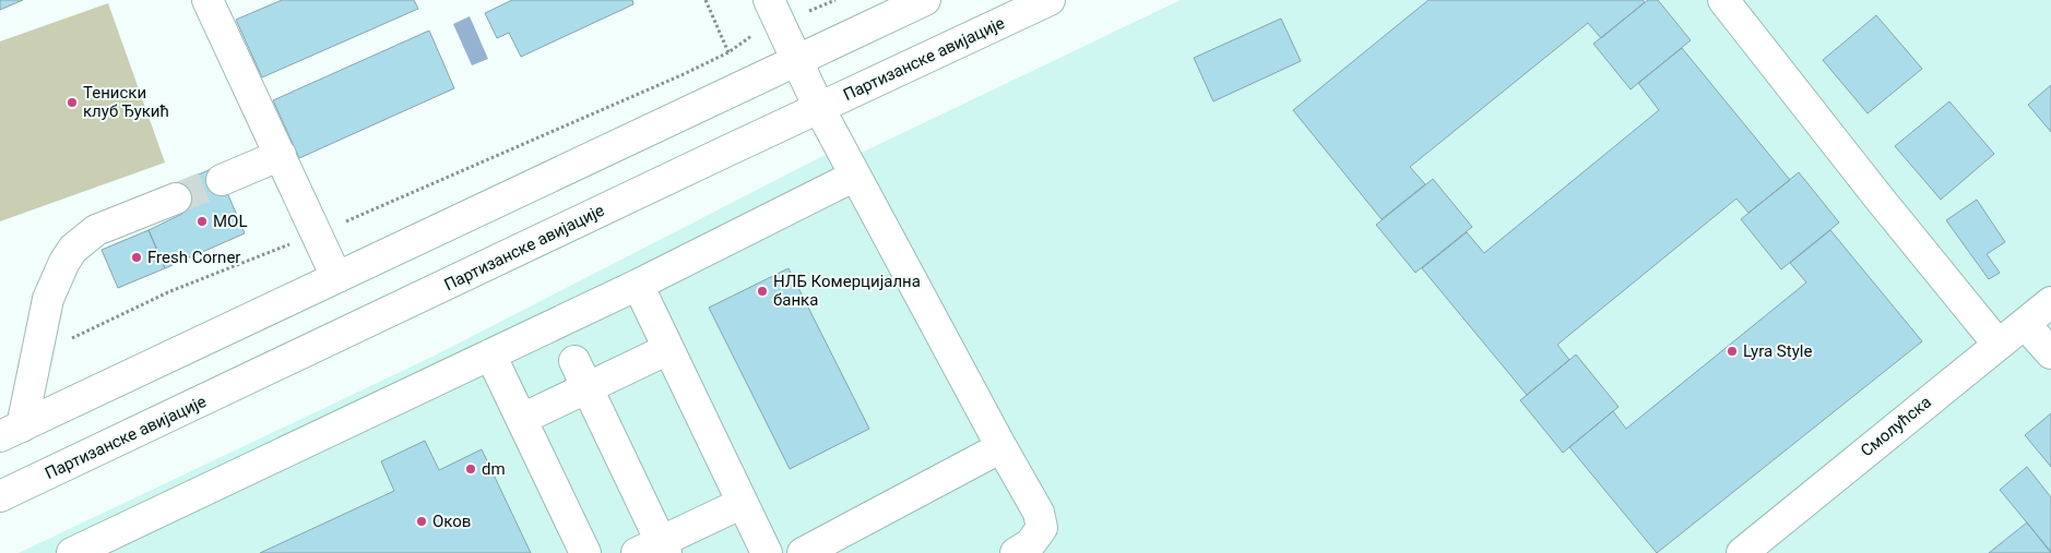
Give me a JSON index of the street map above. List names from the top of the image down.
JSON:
{
  "streets": {
    "main road": ["Партизанске авијације", "Смолућска"]
  },
  "places": [
    "Тениски клуб Ђукић",
    "MOL",
    "Fresh Corner",
    "НЛБ Комерцијална банка",
    "Lyra Style",
    "dm",
    "Оков"
  ]
}
